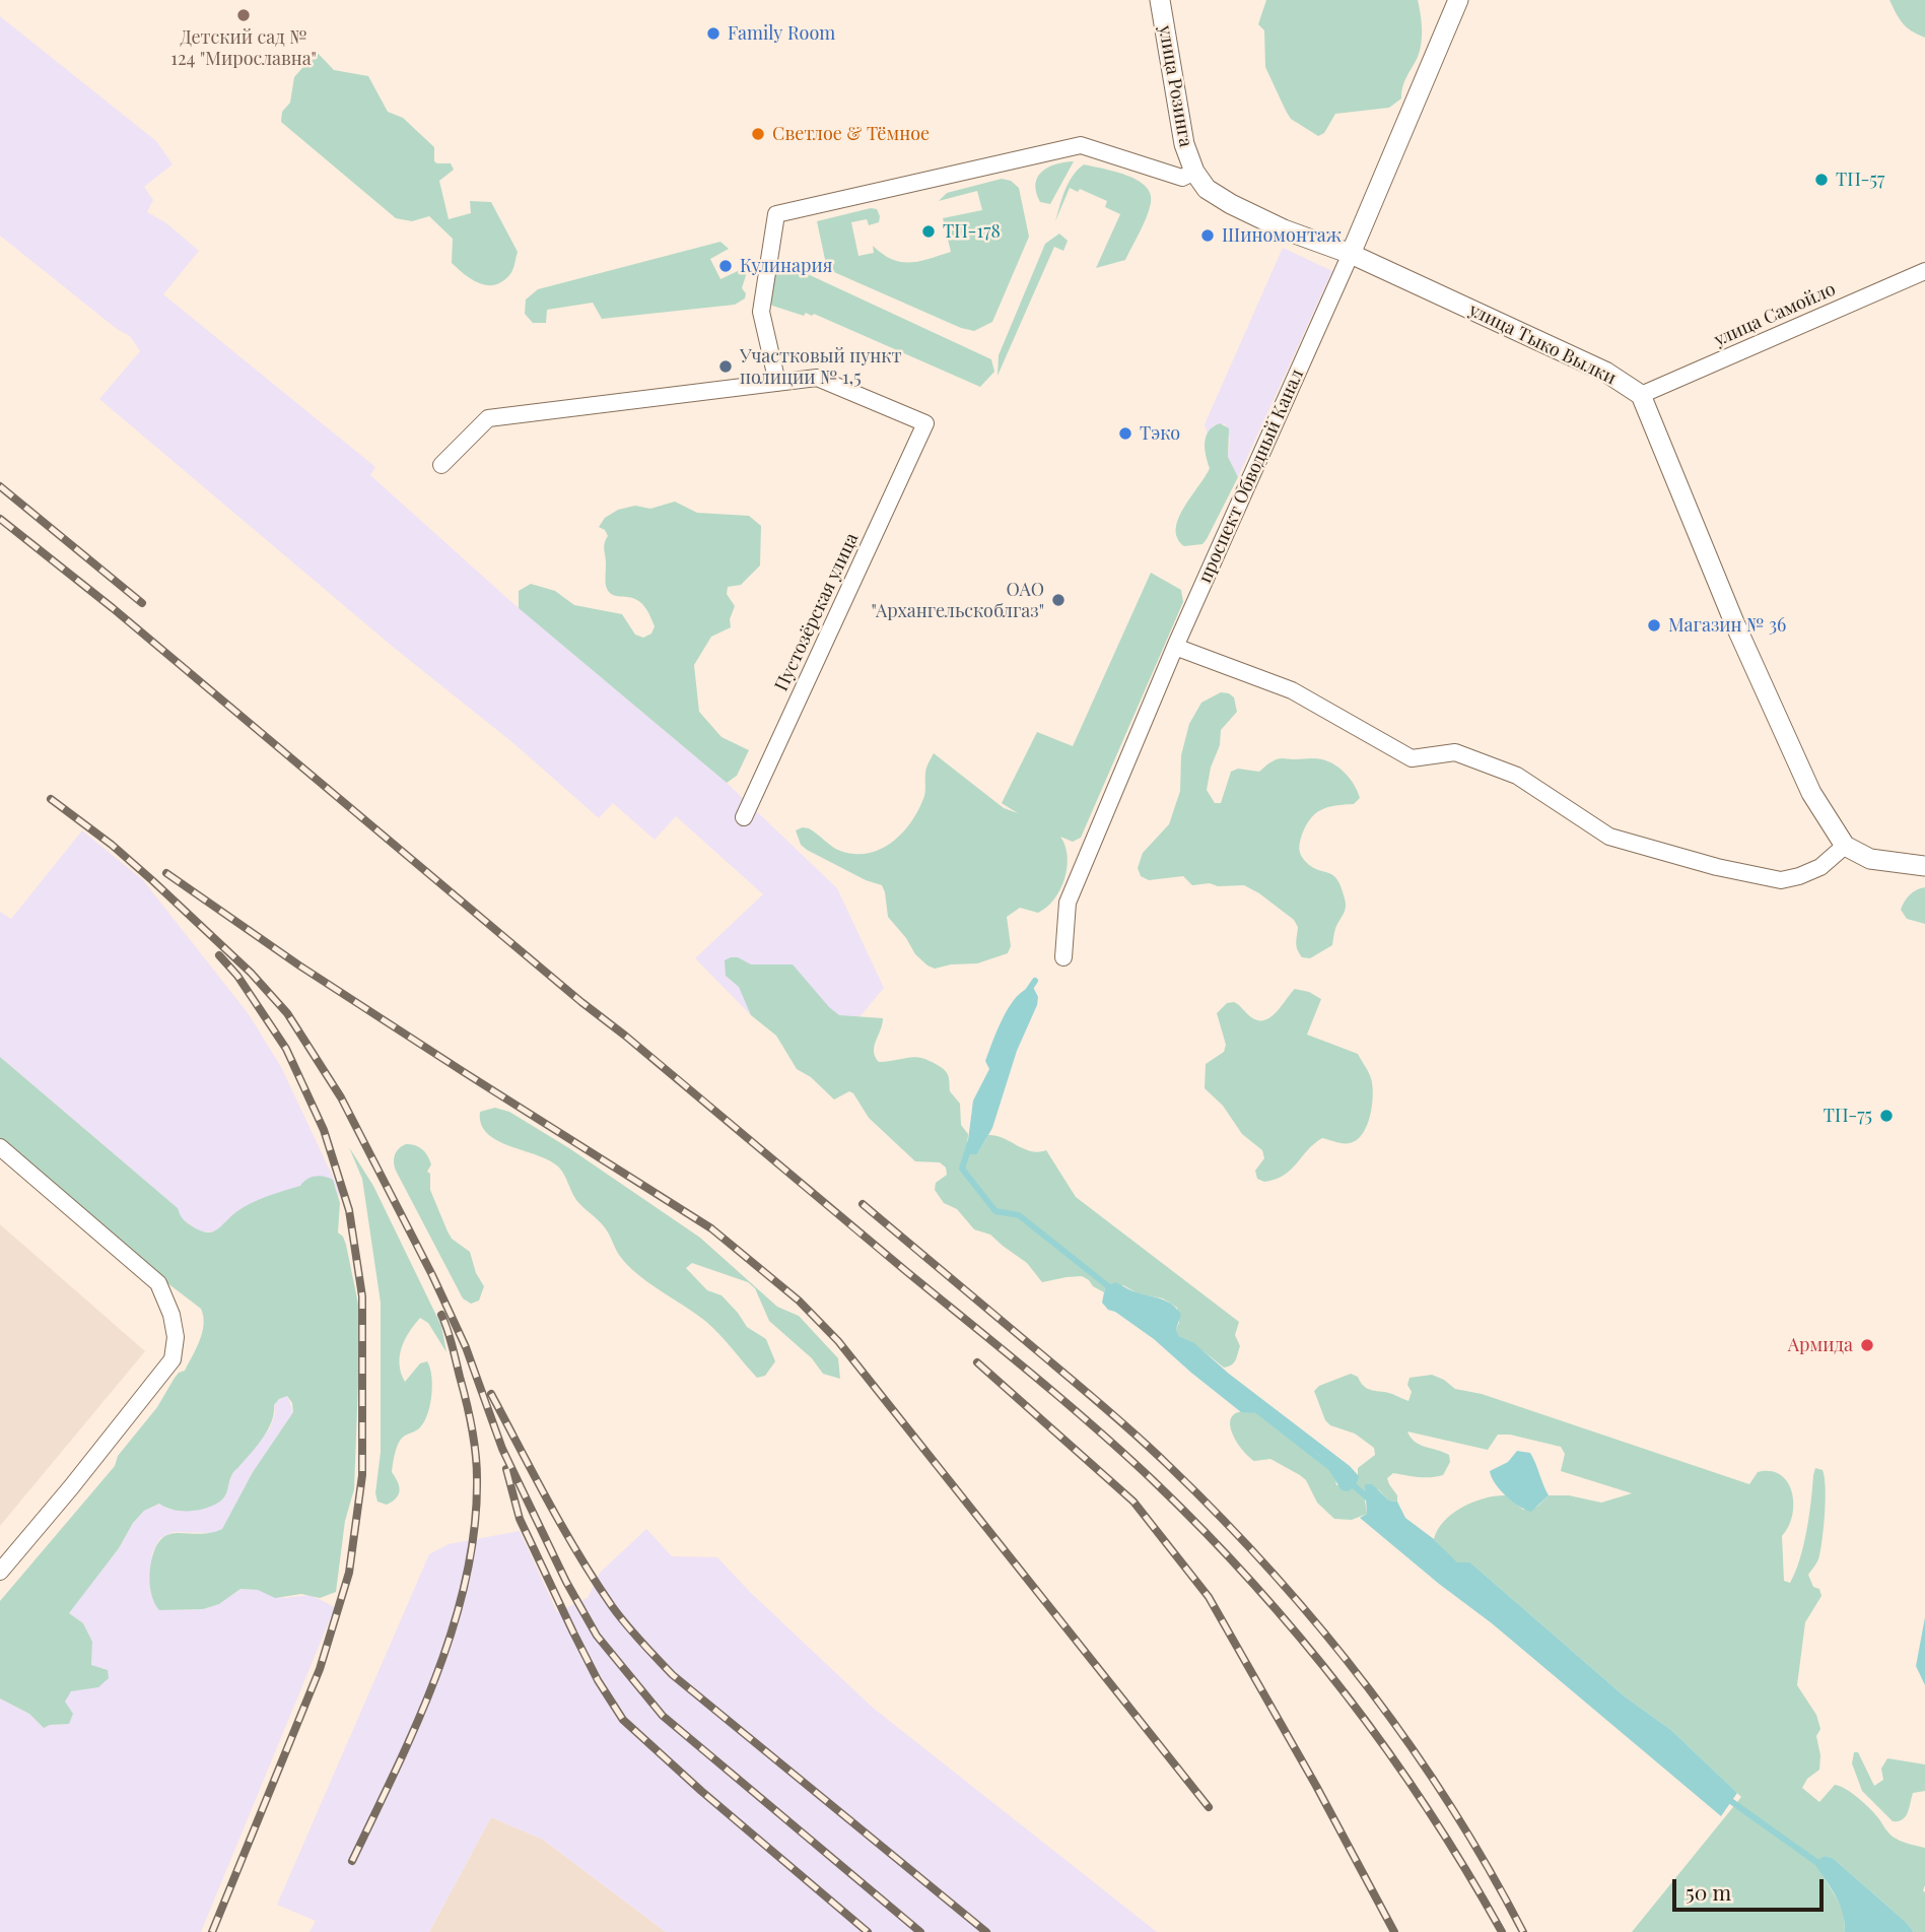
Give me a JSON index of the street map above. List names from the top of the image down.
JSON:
{
  "streets": {
    "street": [
      "улица Розинга",
      "улица Самойло",
      "улица Тыко Вылки",
      "проспект Обводный Канал",
      "Пустозёрская улица"
    ]
  },
  "crossings": [
    ["улица Розинга", "улица Тыко Вылки"],
    ["улица Самойло", "улица Тыко Вылки"],
    ["улица Тыко Вылки", "проспект Обводный Канал"]
  ],
  "places": [
    "Детский сад № 124 \"Мирославна\"",
    "Family Room",
    "Светлое & Тёмное",
    "ТП-57",
    "ТП-178",
    "Шиномонтаж",
    "Кулинария",
    "Участковый пункт полиции № 1,5",
    "Тэко",
    "ОАО \"Архангельскоблгаз\"",
    "Магазин № 36",
    "ТП-75",
    "Армида"
  ],
  "scale_bar": "50 m"
}
